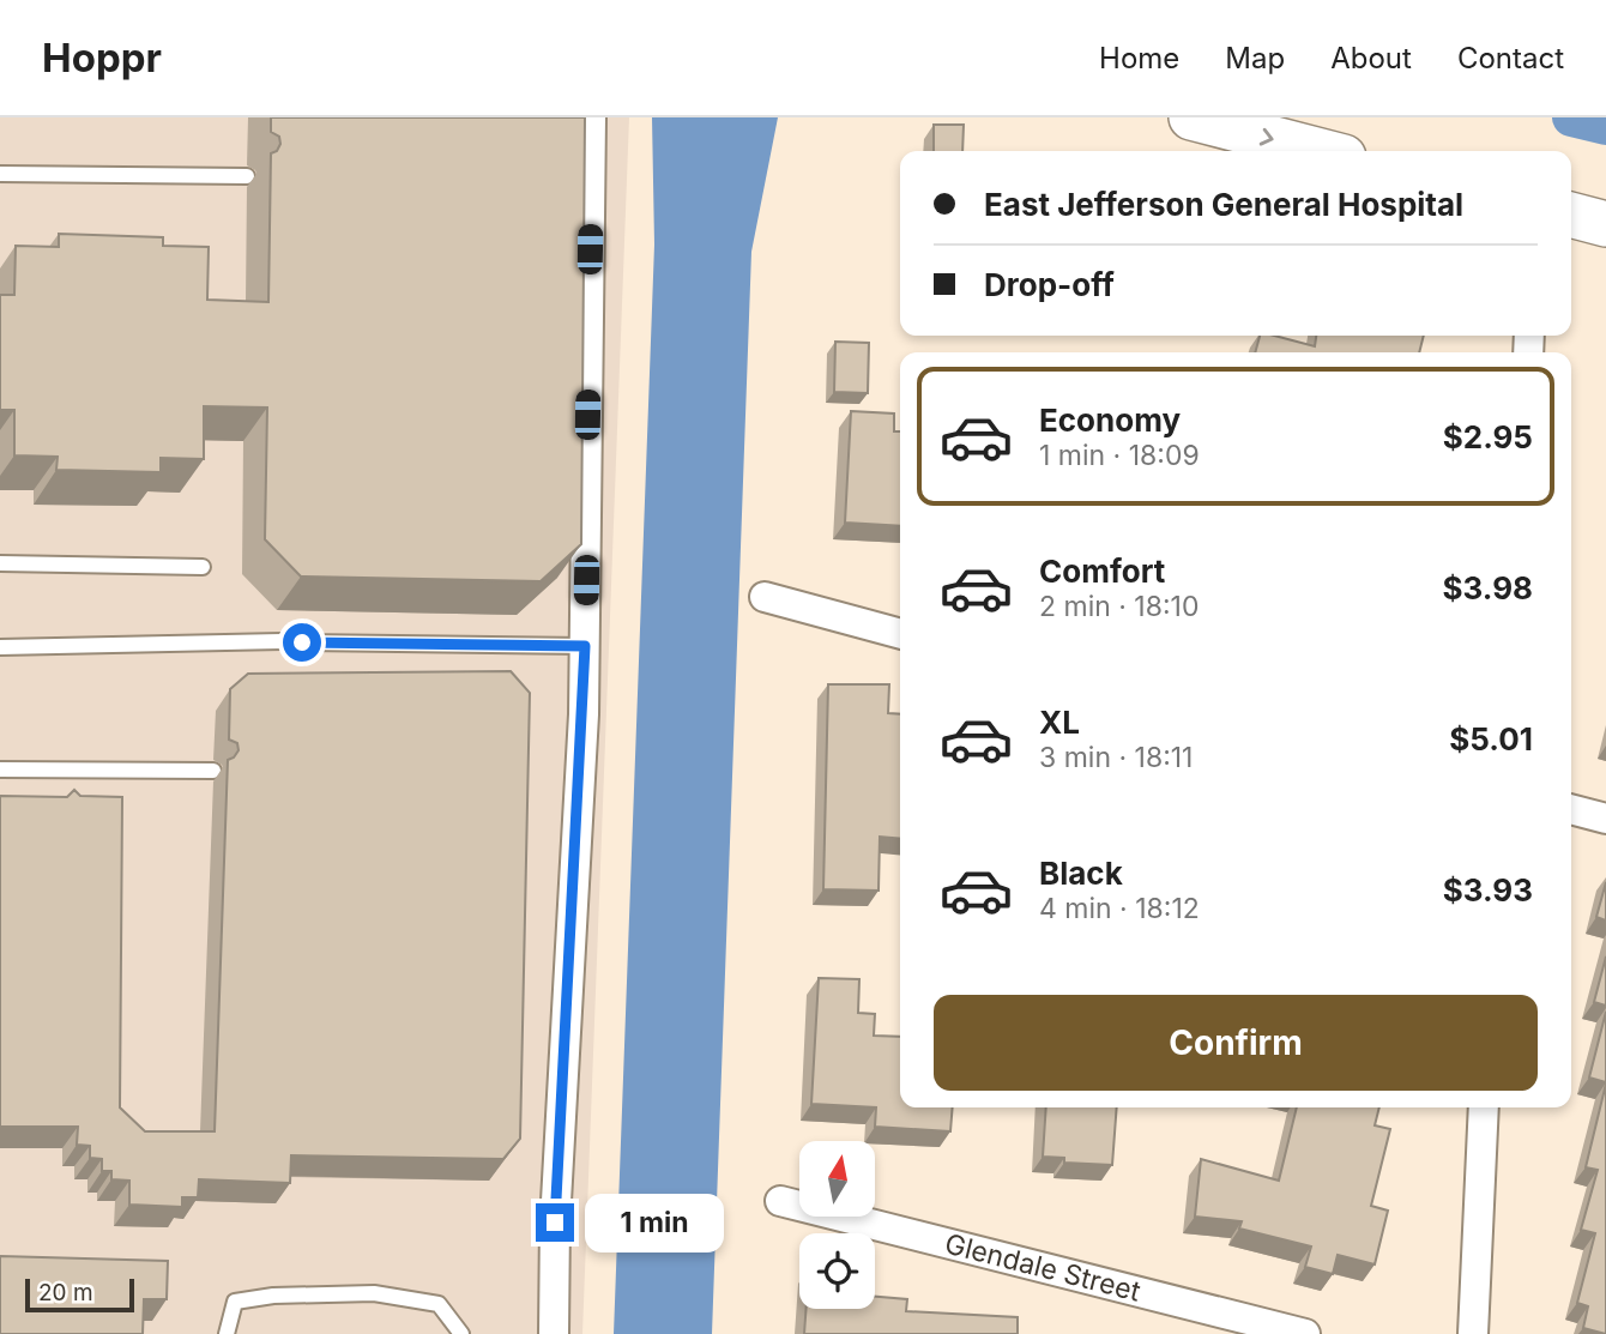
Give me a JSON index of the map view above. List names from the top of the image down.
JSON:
{
  "streets": {
    "street": ["Glendale Street"]
  },
  "scale_bar": "20 m",
  "north": "top",
  "page": {
    "header": "Hoppr",
    "nav": [
      "Home",
      "Map",
      "About",
      "Contact"
    ],
    "banner": ["East Jefferson General Hospital", "Drop-off"],
    "list": [
      {
        "name": "Economy",
        "note": "1 min · 18:09",
        "value": "$2.95"
      },
      {
        "name": "Comfort",
        "note": "2 min · 18:10",
        "value": "$3.98"
      },
      {
        "name": "XL",
        "note": "3 min · 18:11",
        "value": "$5.01"
      },
      {
        "name": "Black",
        "note": "4 min · 18:12",
        "value": "$3.93"
      }
    ],
    "buttons": "Confirm",
    "bubble": "1 min",
    "scale": "20 m"
  }
}
